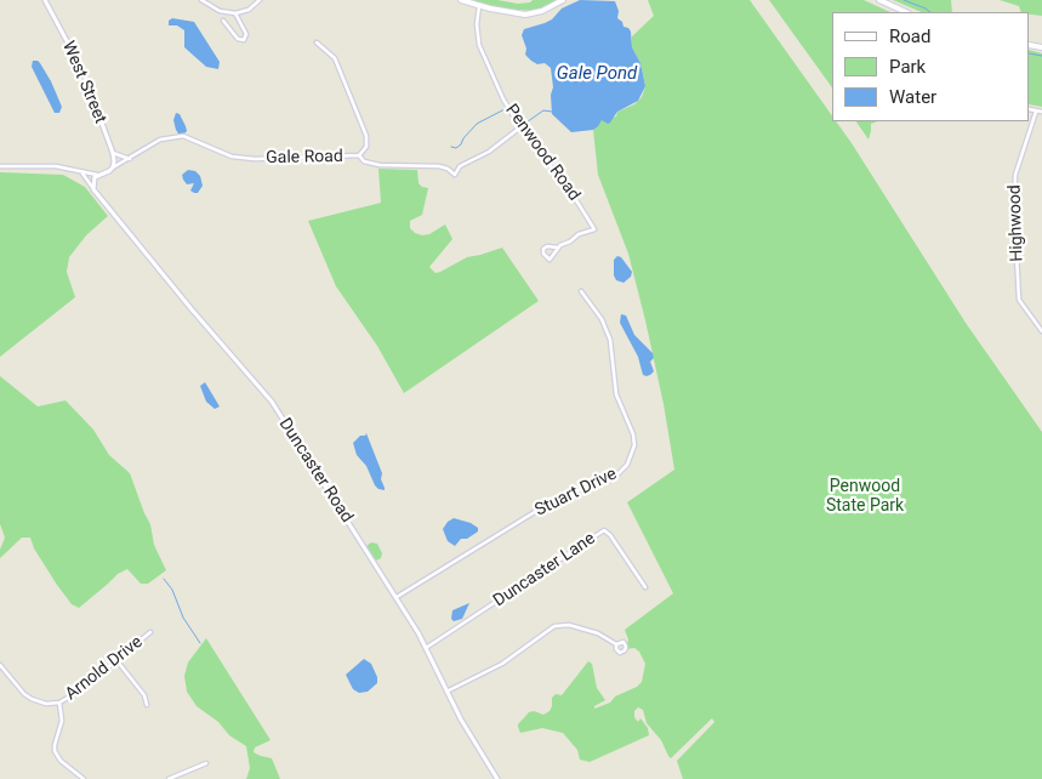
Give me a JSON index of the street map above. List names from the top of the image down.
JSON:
{
  "streets": {
    "street": [
      "West Street",
      "Penwood Road",
      "Gale Road",
      "Highwood",
      "Duncaster Road",
      "Stuart Drive",
      "Duncaster Lane",
      "Arnold Drive"
    ]
  },
  "crossings": [
    ["West Street", "Gale Road"],
    ["Duncaster Road", "Stuart Drive"],
    ["Duncaster Road", "Duncaster Lane"]
  ],
  "water": ["Gale Pond"],
  "parks": ["Penwood State Park"],
  "legend": ["Road", "Park", "Water"]
}
